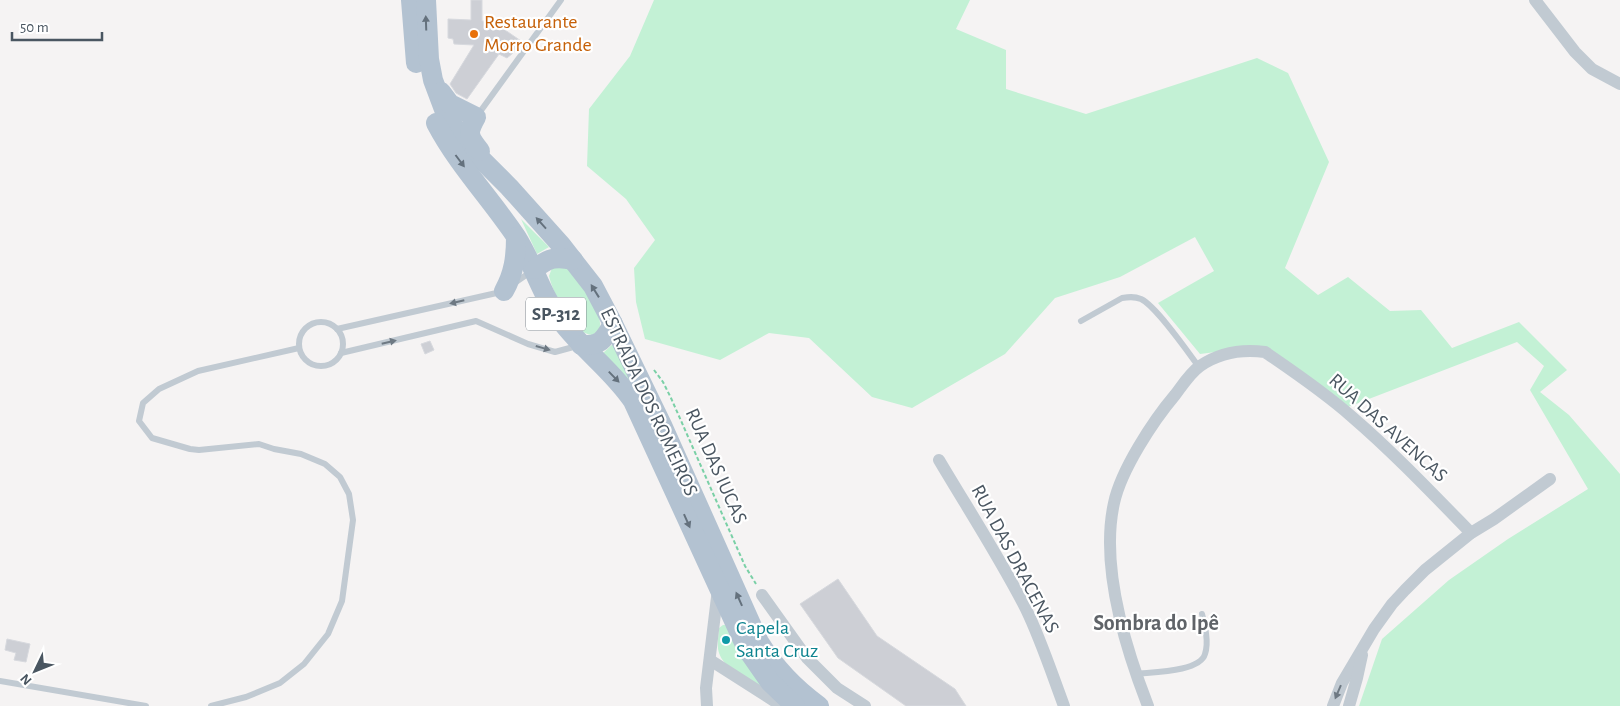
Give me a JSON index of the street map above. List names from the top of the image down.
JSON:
{
  "streets": {
    "main road": ["SP-312", "ESTRADA DOS ROMEIROS"],
    "street": ["RUA DAS AVENCAS", "RUA DAS DRACENAS"],
    "path": ["RUA DAS IUCAS"]
  },
  "crossings": [
    ["ESTRADA DOS ROMEIROS", "RUA DAS IUCAS"]
  ],
  "districts": ["Sombra do Ipê"],
  "places": ["Restaurante Morro Grande", "Capela Santa Cruz"],
  "scale_bar": "50 m",
  "north": "bottom left"
}
